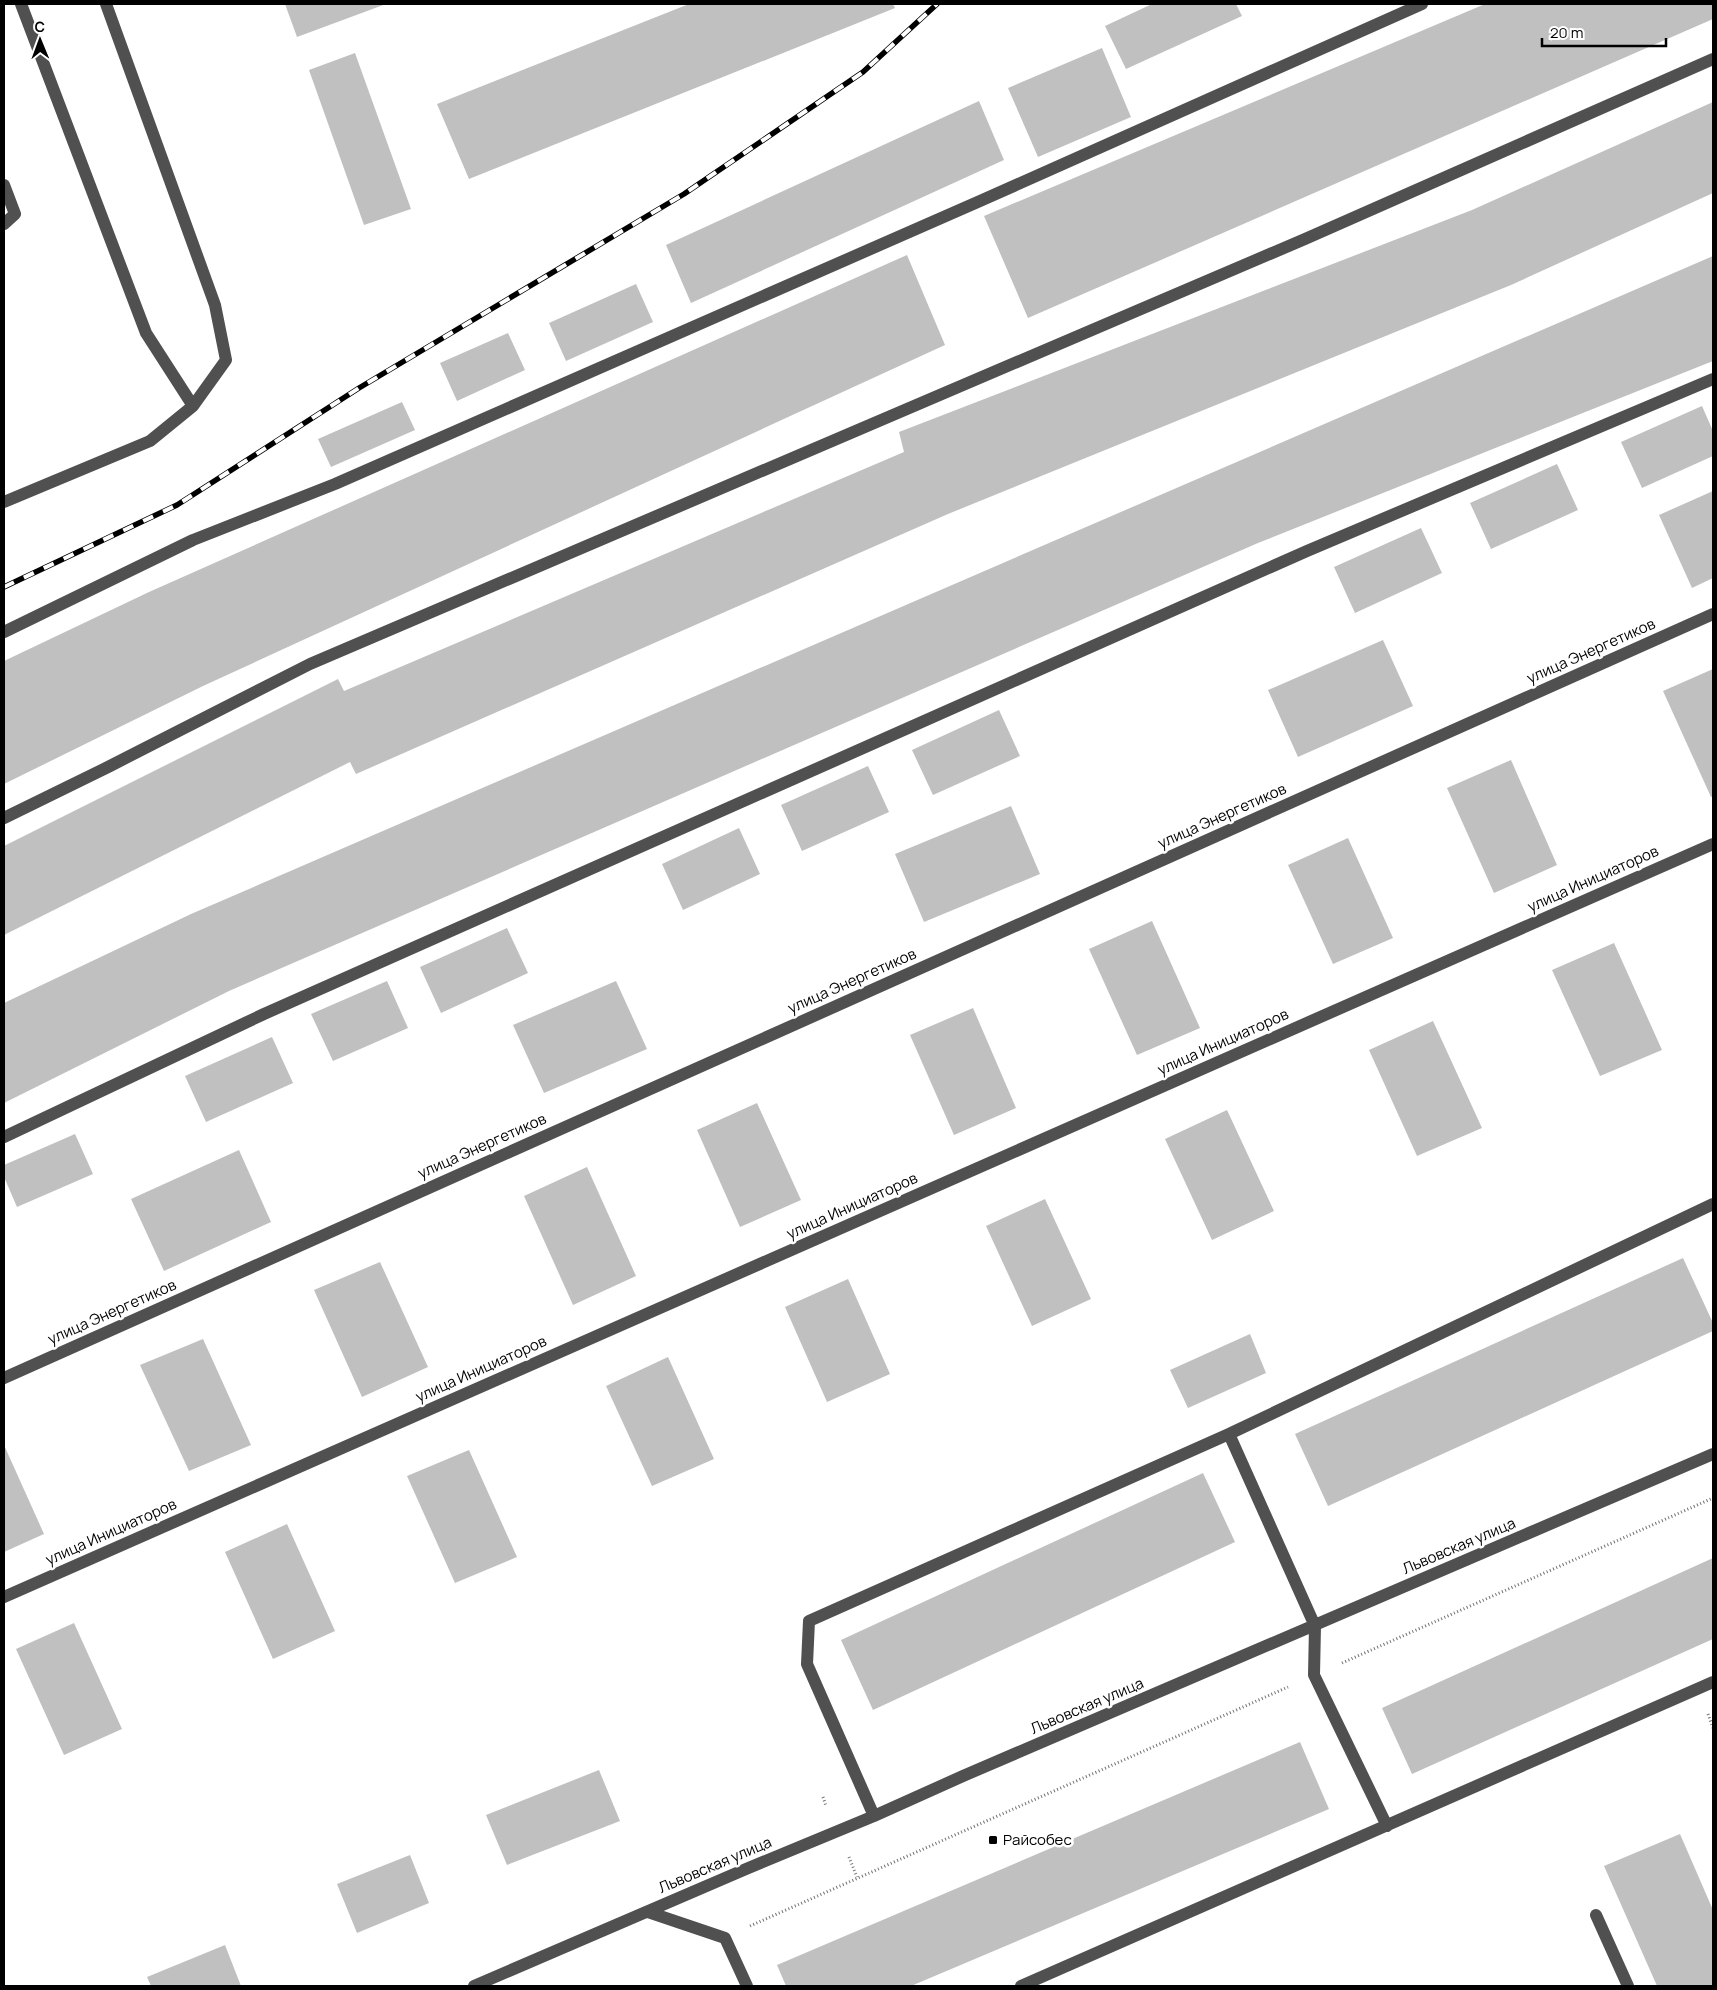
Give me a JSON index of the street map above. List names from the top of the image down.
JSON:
{
  "streets": {
    "street": ["улица Энергетиков", "улица Инициаторов", "Львовская улица"]
  },
  "places": {
    "transit": ["Райсобес"]
  },
  "scale_bar": "20 m",
  "north": "top"
}
